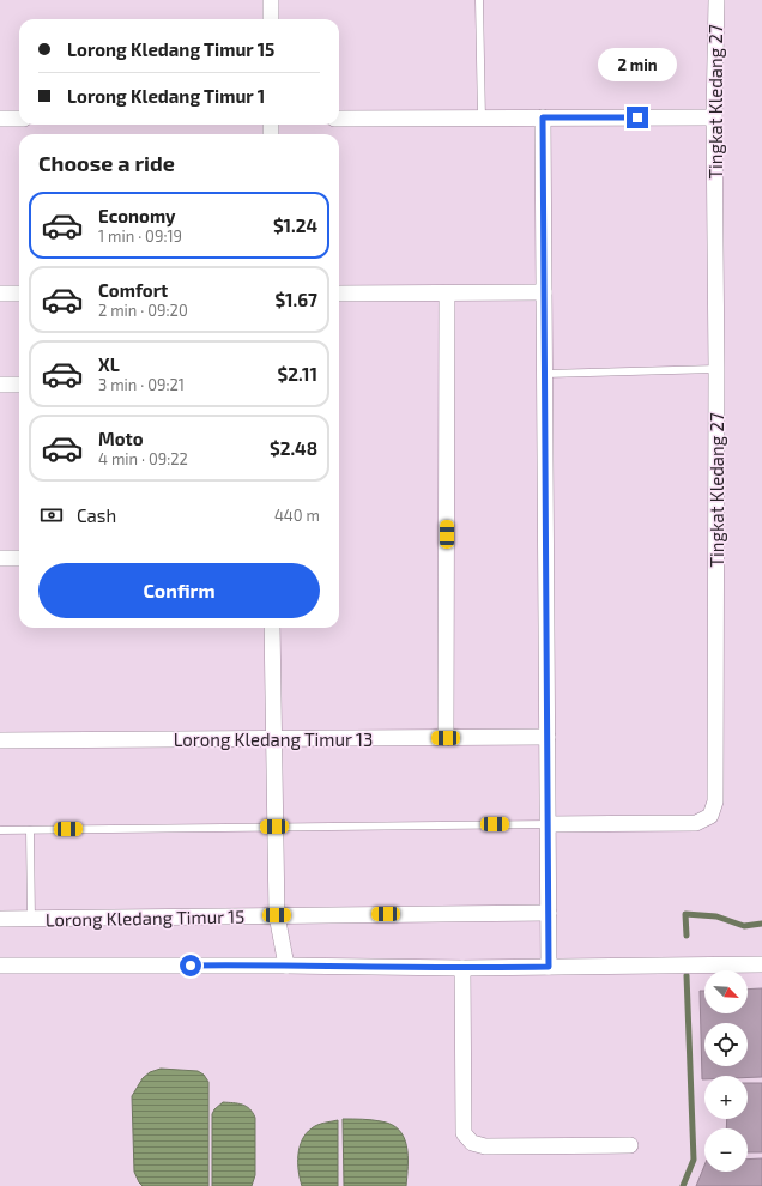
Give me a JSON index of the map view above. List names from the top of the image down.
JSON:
{
  "streets": {
    "street": ["Tingkat Kledang 27", "Lorong Kledang Timur 13", "Lorong Kledang Timur 15"]
  },
  "north": "bottom right",
  "page": {
    "banner": ["Lorong Kledang Timur 15", "Lorong Kledang Timur 1"],
    "bubble": "2 min",
    "heading": "Choose a ride",
    "list": [
      {
        "name": "Economy",
        "note": "1 min · 09:19",
        "value": "$1.24"
      },
      {
        "name": "Comfort",
        "note": "2 min · 09:20",
        "value": "$1.67"
      },
      {
        "name": "XL",
        "note": "3 min · 09:21",
        "value": "$2.11"
      },
      {
        "name": "Moto",
        "note": "4 min · 09:22",
        "value": "$2.48"
      }
    ],
    "pay": ["Cash", "440 m"],
    "buttons": "Confirm",
    "map_buttons": ["+", "−"]
  }
}
